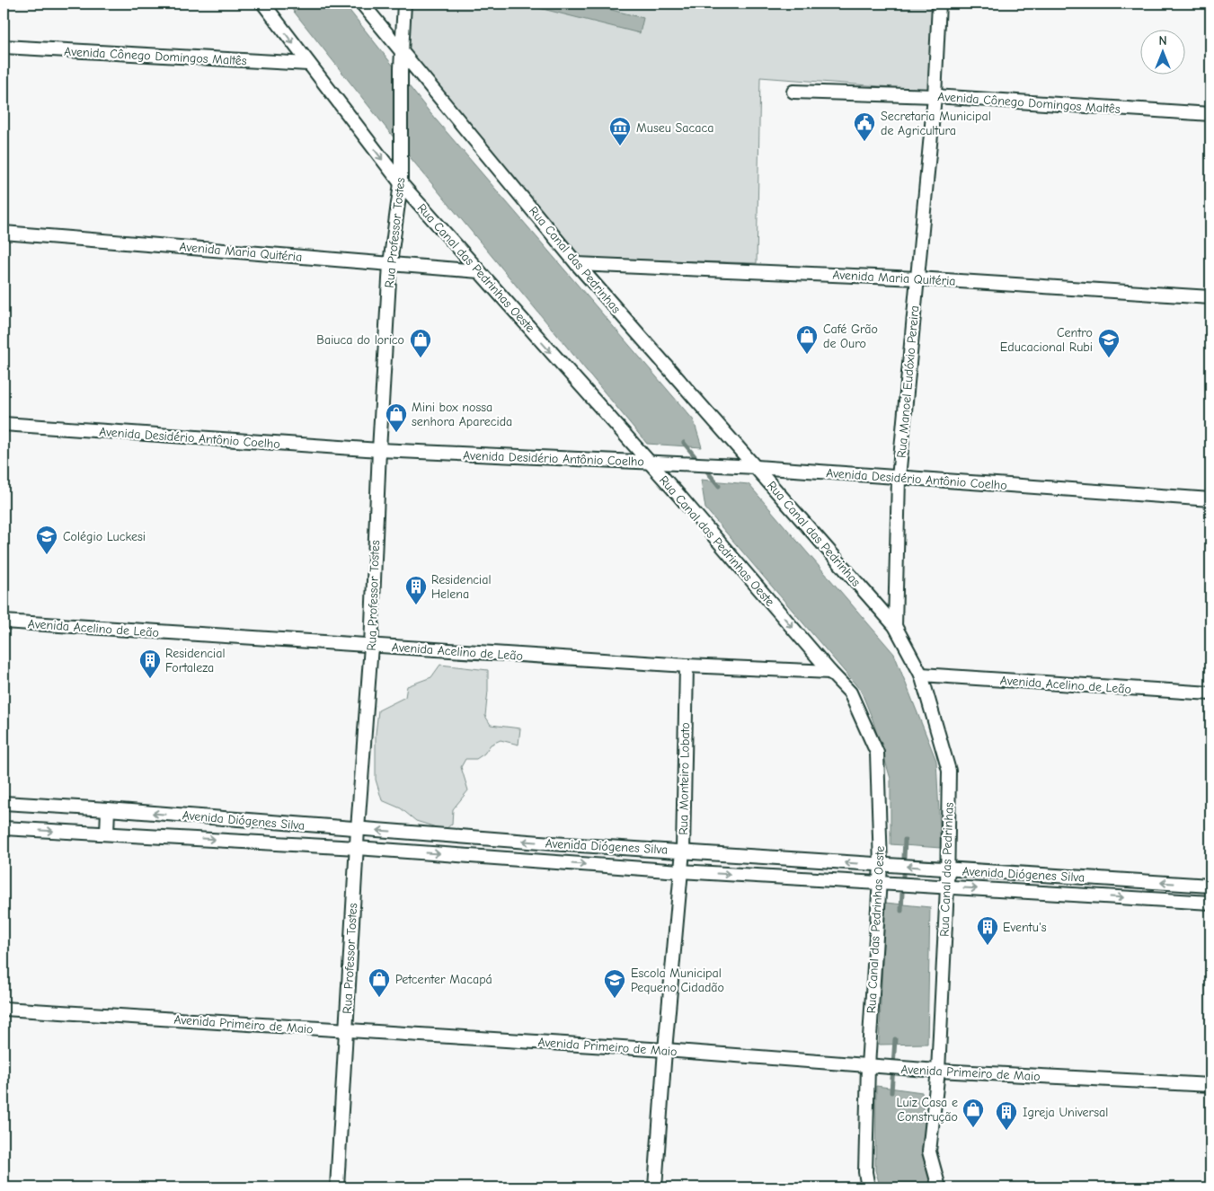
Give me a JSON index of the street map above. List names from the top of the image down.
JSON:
{
  "streets": {
    "street": [
      "Avenida Cônego Domingos Maltês",
      "Rua Professor Tostes",
      "Avenida Maria Quitéria",
      "Rua Canal das Pedrinhas",
      "Rua Canal das Pedrinhas Oeste",
      "Rua Manoel Eudóxio Pereira",
      "Avenida Desidério Antônio Coelho",
      "Avenida Acelino de Leão",
      "Rua Monteiro Lobato",
      "Avenida Diógenes Silva",
      "Avenida Primeiro de Maio"
    ]
  },
  "crossings": [
    ["Avenida Cônego Domingos Maltês", "Rua Canal das Pedrinhas Oeste"],
    ["Avenida Cônego Domingos Maltês", "Rua Manoel Eudóxio Pereira"],
    ["Rua Professor Tostes", "Avenida Maria Quitéria"],
    ["Rua Professor Tostes", "Rua Canal das Pedrinhas"],
    ["Rua Professor Tostes", "Rua Canal das Pedrinhas Oeste"],
    ["Rua Professor Tostes", "Avenida Desidério Antônio Coelho"],
    ["Rua Professor Tostes", "Avenida Acelino de Leão"],
    ["Rua Professor Tostes", "Avenida Diógenes Silva"],
    ["Rua Professor Tostes", "Avenida Primeiro de Maio"],
    ["Avenida Maria Quitéria", "Rua Canal das Pedrinhas"],
    ["Avenida Maria Quitéria", "Rua Canal das Pedrinhas Oeste"],
    ["Avenida Maria Quitéria", "Rua Manoel Eudóxio Pereira"],
    ["Rua Canal das Pedrinhas", "Rua Manoel Eudóxio Pereira"],
    ["Rua Canal das Pedrinhas", "Avenida Desidério Antônio Coelho"],
    ["Rua Canal das Pedrinhas", "Avenida Acelino de Leão"],
    ["Rua Canal das Pedrinhas", "Avenida Diógenes Silva"],
    ["Rua Canal das Pedrinhas", "Avenida Primeiro de Maio"],
    ["Rua Canal das Pedrinhas Oeste", "Avenida Desidério Antônio Coelho"],
    ["Rua Canal das Pedrinhas Oeste", "Avenida Acelino de Leão"],
    ["Rua Canal das Pedrinhas Oeste", "Avenida Diógenes Silva"],
    ["Rua Canal das Pedrinhas Oeste", "Avenida Primeiro de Maio"],
    ["Rua Manoel Eudóxio Pereira", "Avenida Desidério Antônio Coelho"],
    ["Avenida Acelino de Leão", "Rua Monteiro Lobato"],
    ["Rua Monteiro Lobato", "Avenida Diógenes Silva"],
    ["Rua Monteiro Lobato", "Avenida Primeiro de Maio"]
  ],
  "one_way": ["Rua Canal das Pedrinhas Oeste"],
  "places": {
    "public building": ["Secretaria Municipal de Agricultura"],
    "museum": ["Museu Sacaca"],
    "shop": [
      "Café Grão de Ouro",
      "Baiuca do lorico",
      "Mini box nossa senhora Aparecida",
      "Petcenter Macapá",
      "Luiz Casa e Construção"
    ],
    "school or university": ["Centro Educacional Rubi", "Colégio Luckesi", "Escola Municipal Pequeno Cidadão"],
    "building": [
      "Residencial Helena",
      "Residencial Fortaleza",
      "Eventu's",
      "Igreja Universal"
    ]
  },
  "north": "top"
}
